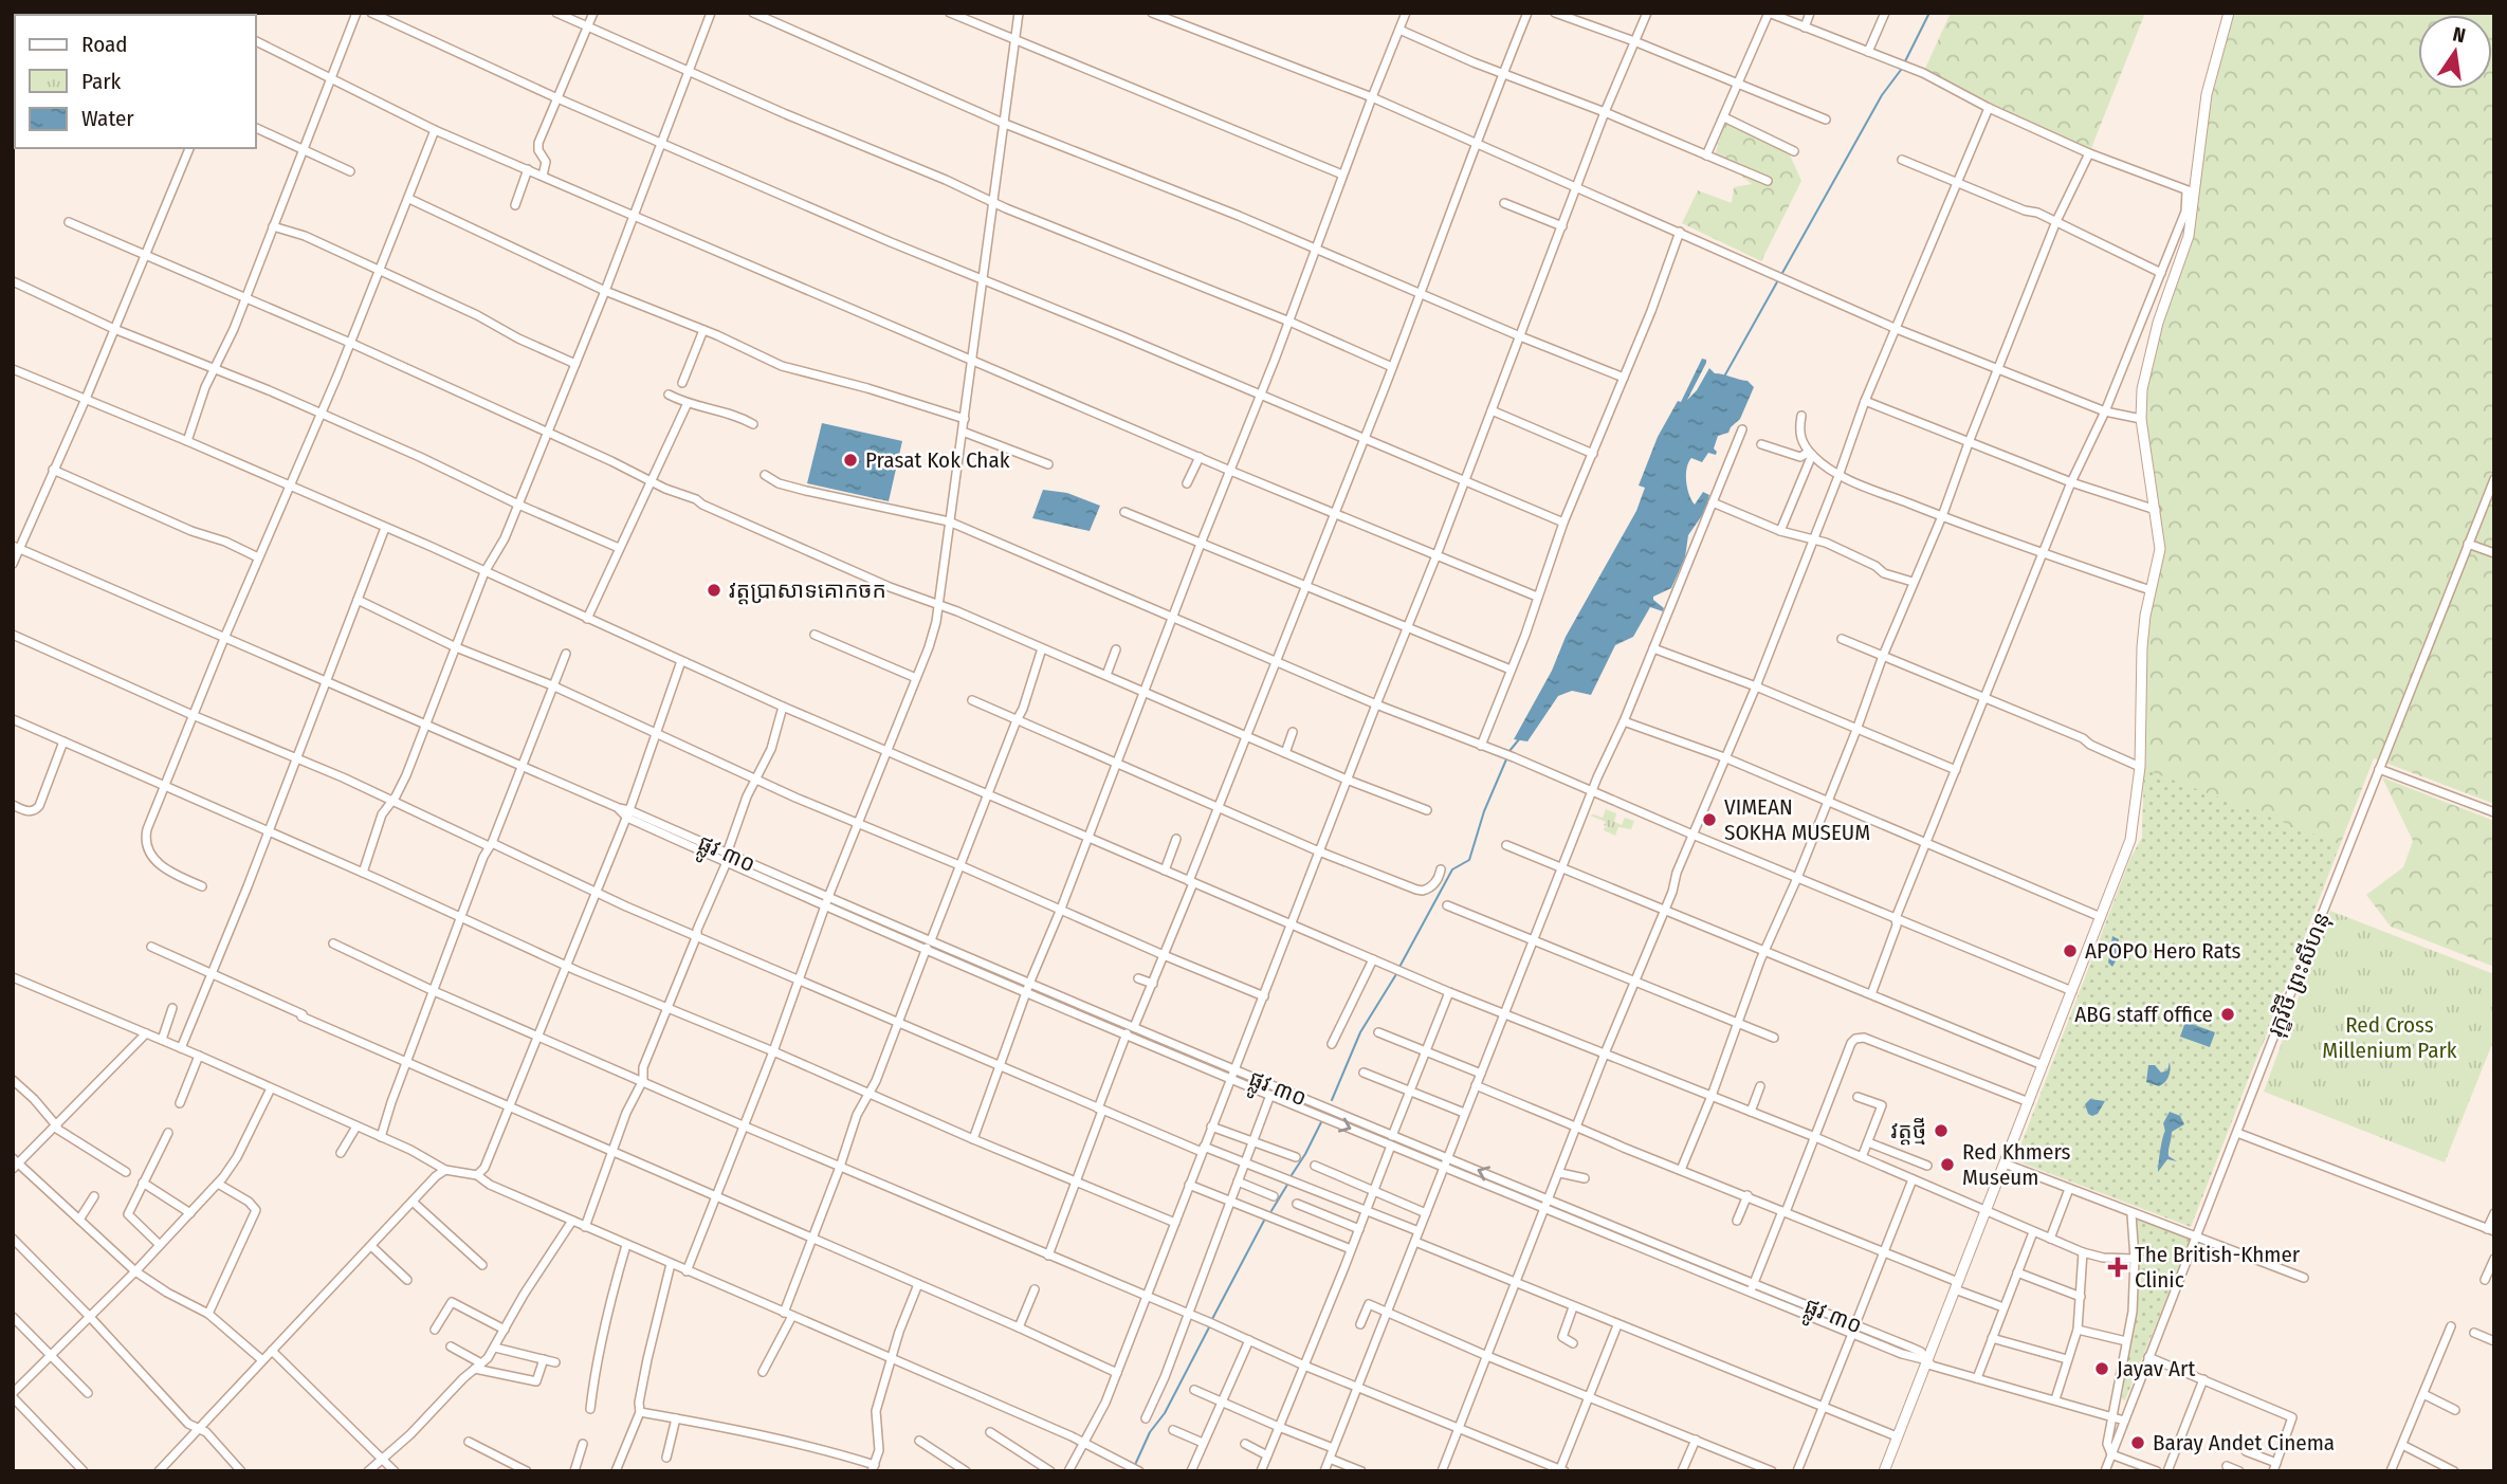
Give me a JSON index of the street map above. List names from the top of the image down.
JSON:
{
  "streets": {
    "street": ["ផ្លូវ ៣០", "រុក្ខវិថី ព្រះសីហនុ"]
  },
  "crossings": [
    ["ផ្លូវ ៣០", "រុក្ខវិថី ព្រះសីហនុ"]
  ],
  "parks": ["Red Cross Millenium Park"],
  "places": {
    "other": [
      "Prasat Kok Chak",
      "វត្តប្រាសាទគោកចក",
      "VIMEAN SOKHA MUSEUM",
      "APOPO Hero Rats",
      "ABG staff office",
      "វត្តថ្មី",
      "Red Khmers Museum",
      "Jayav Art",
      "Baray Andet Cinema"
    ],
    "health": ["The British-Khmer Clinic"]
  },
  "legend": ["Road", "Park", "Water"],
  "north": "top"
}
